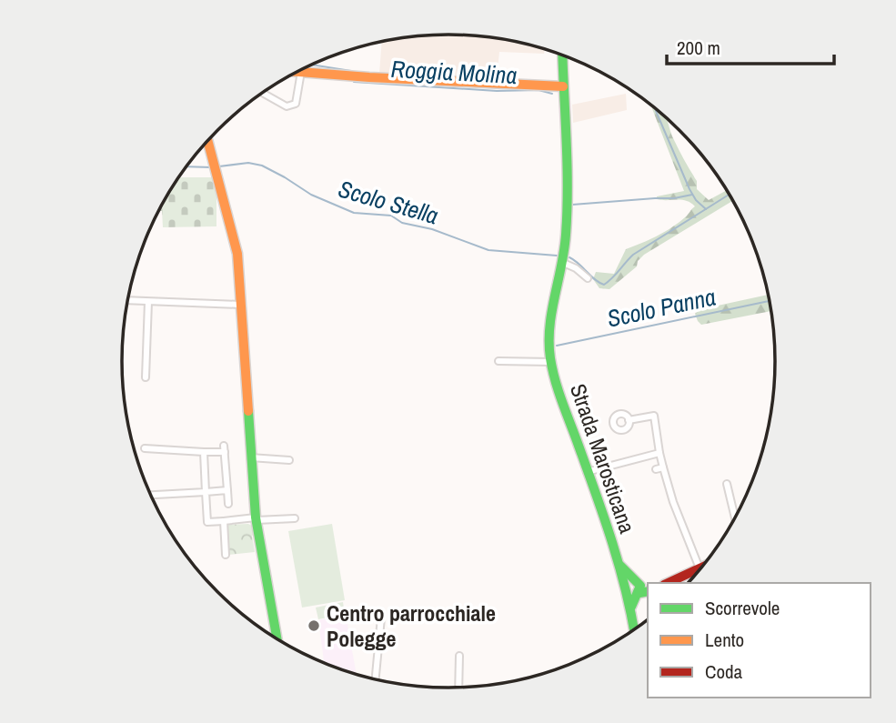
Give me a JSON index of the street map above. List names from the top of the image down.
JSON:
{
  "streets": {
    "main road": ["Strada Marosticana"]
  },
  "water": ["Roggia Molina", "Scolo Stella", "Scolo Panna"],
  "places": ["Centro parrocchiale Polegge"],
  "legend": ["Scorrevole", "Lento", "Coda"],
  "scale_bar": "200 m"
}
